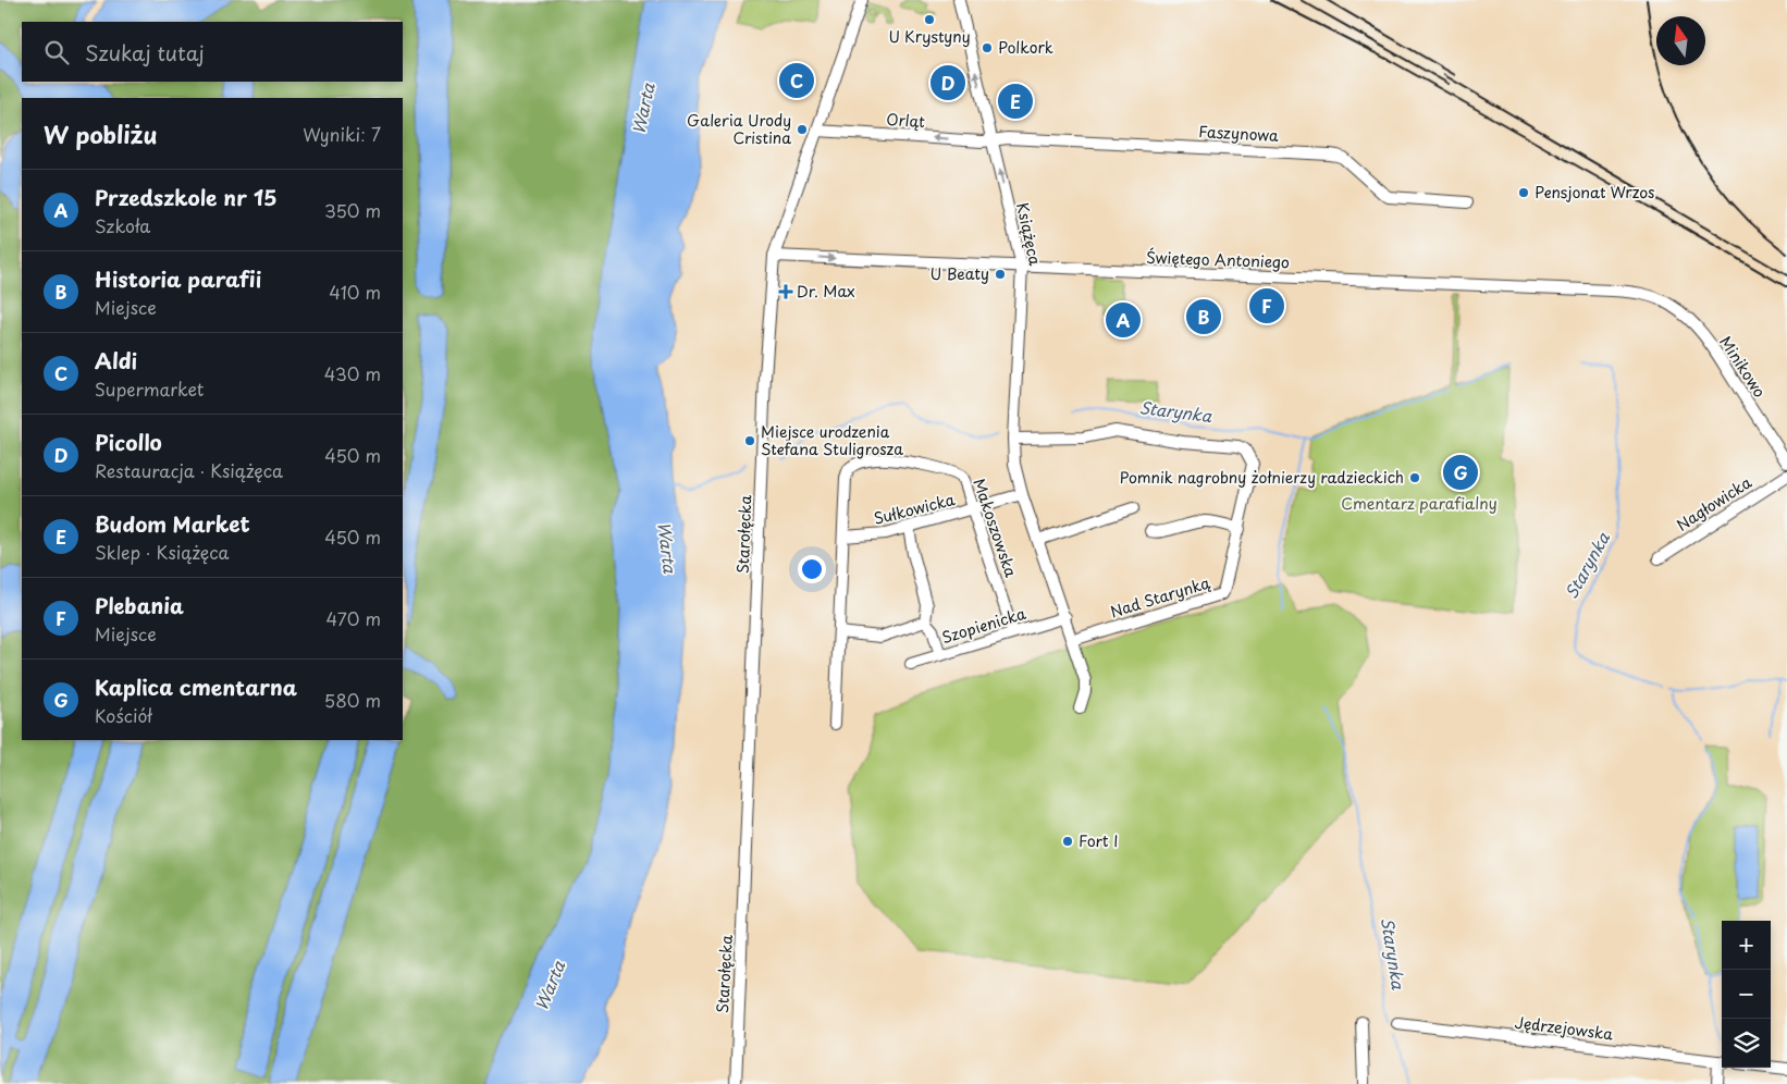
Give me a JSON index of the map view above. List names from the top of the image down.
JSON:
{
  "streets": {
    "street": [
      "Orląt",
      "Faszynowa",
      "Książęca",
      "Świętego Antoniego",
      "Minikowo",
      "Nagłowicka",
      "Sułkowicka",
      "Makoszowska",
      "Starołęcka",
      "Nad Starynką",
      "Szopienicka",
      "Jędrzejowska"
    ]
  },
  "crossings": [
    ["Orląt", "Faszynowa"],
    ["Orląt", "Książęca"],
    ["Orląt", "Starołęcka"],
    ["Faszynowa", "Książęca"],
    ["Książęca", "Świętego Antoniego"],
    ["Książęca", "Sułkowicka"],
    ["Książęca", "Nad Starynką"],
    ["Książęca", "Szopienicka"],
    ["Świętego Antoniego", "Minikowo"],
    ["Świętego Antoniego", "Starołęcka"],
    ["Sułkowicka", "Makoszowska"],
    ["Makoszowska", "Szopienicka"]
  ],
  "one_way": ["Orląt", "Książęca"],
  "water": ["Warta", "Starynka"],
  "parks": ["Cmentarz parafialny"],
  "places": {
    "other": [
      "U Krystyny",
      "Polkork",
      "Galeria Urody Cristina",
      "Pensjonat Wrzos",
      "U Beaty",
      "Miejsce urodzenia Stefana Stuligrosza",
      "Pomnik nagrobny żołnierzy radzieckich",
      "Fort I"
    ],
    "health": ["Dr. Max"]
  },
  "north": "top",
  "page": {
    "search": "Szukaj tutaj",
    "pins": [
      "C",
      "D",
      "E",
      "F",
      "B",
      "A",
      "G"
    ],
    "heading": ["W pobliżu", "Wyniki: 7"],
    "list": [
      {
        "mark": "A",
        "name": "Przedszkole nr 15",
        "note": "Szkoła",
        "value": "350 m"
      },
      {
        "mark": "B",
        "name": "Historia parafii",
        "note": "Miejsce",
        "value": "410 m"
      },
      {
        "mark": "C",
        "name": "Aldi",
        "note": "Supermarket",
        "value": "430 m"
      },
      {
        "mark": "D",
        "name": "Picollo",
        "note": "Restauracja · Książęca",
        "value": "450 m"
      },
      {
        "mark": "E",
        "name": "Budom Market",
        "note": "Sklep · Książęca",
        "value": "450 m"
      },
      {
        "mark": "F",
        "name": "Plebania",
        "note": "Miejsce",
        "value": "470 m"
      },
      {
        "mark": "G",
        "name": "Kaplica cmentarna",
        "note": "Kościół",
        "value": "580 m"
      }
    ],
    "map_buttons": ["+", "−"]
  }
}
